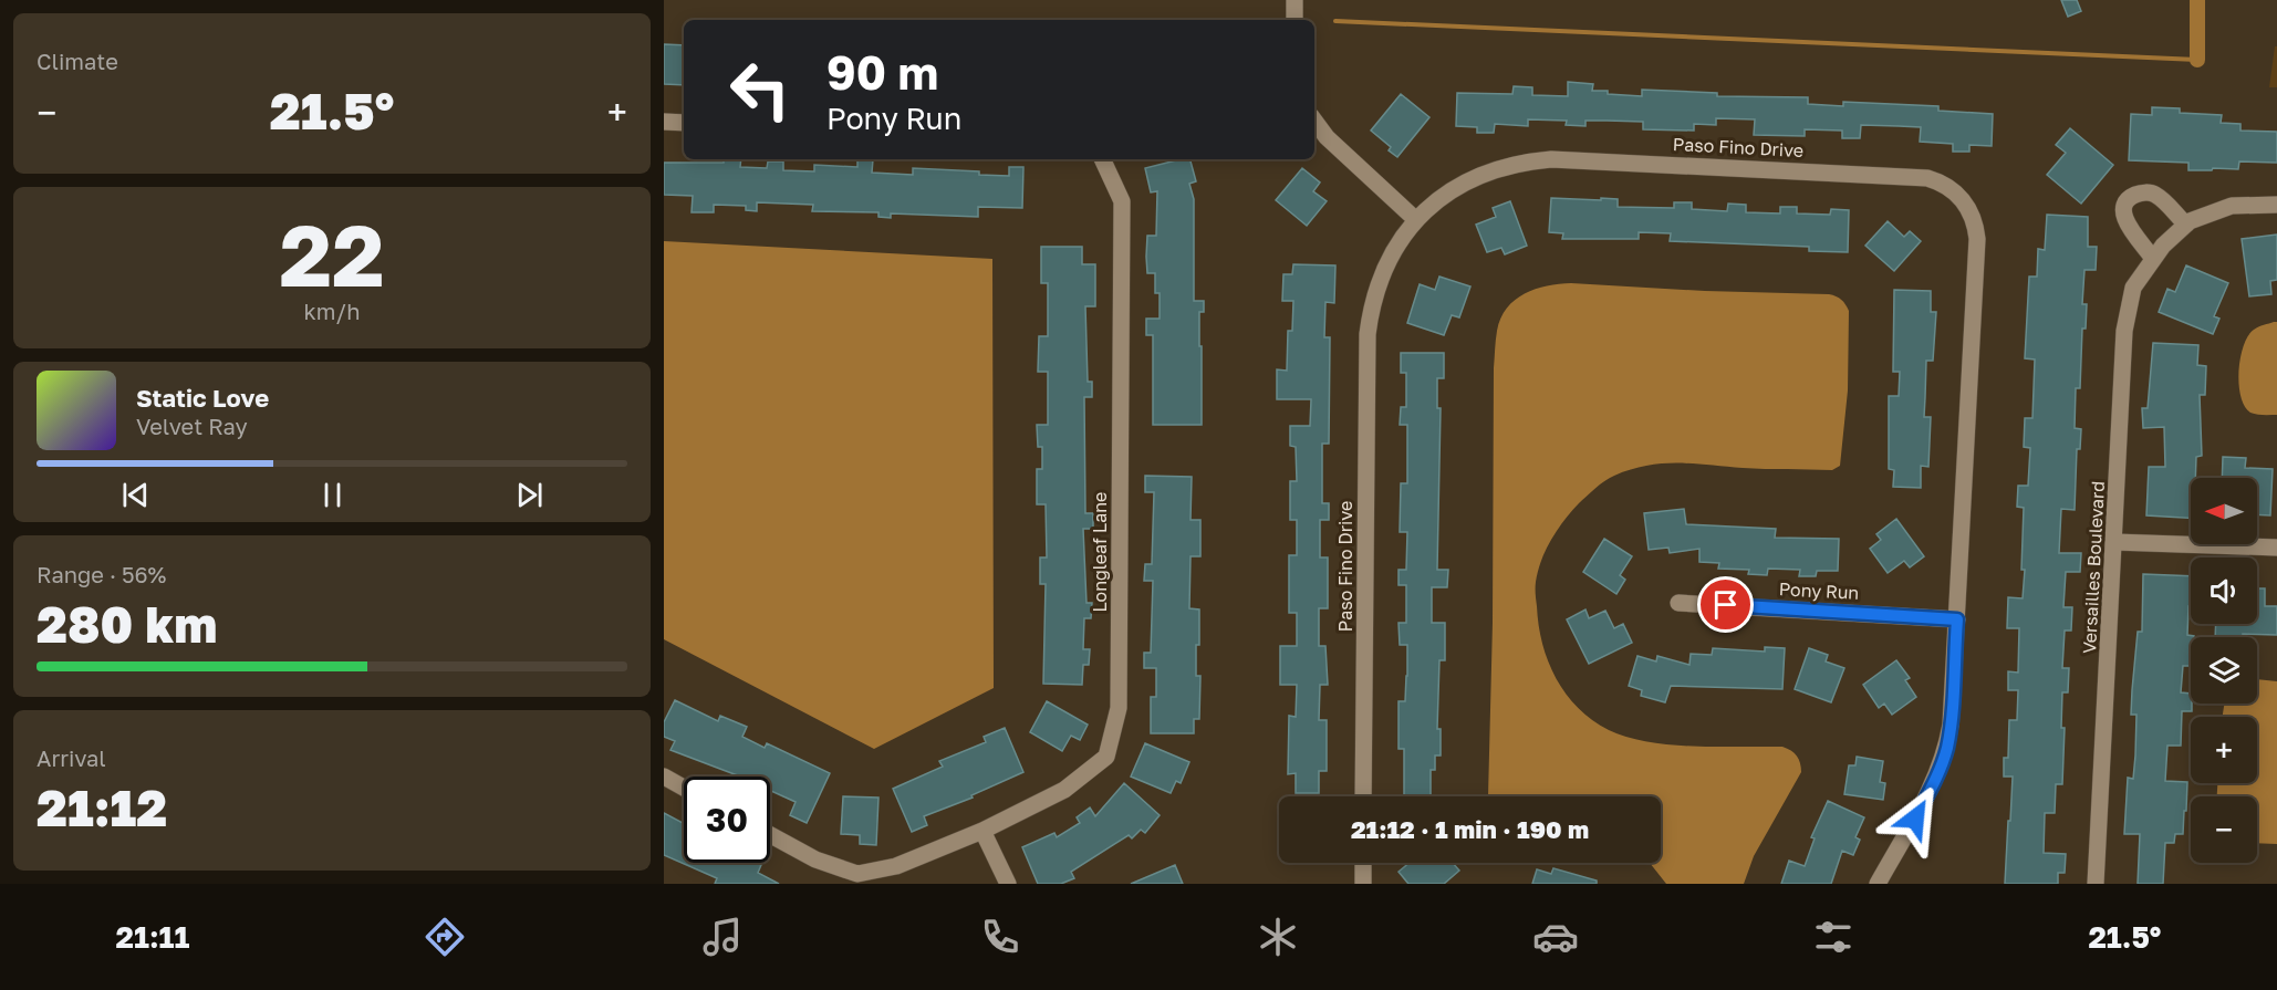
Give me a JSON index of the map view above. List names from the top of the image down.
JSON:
{
  "streets": {
    "street": [
      "Paso Fino Drive",
      "Longleaf Lane",
      "Versailles Boulevard",
      "Pony Run"
    ]
  },
  "crossings": [
    ["Paso Fino Drive", "Pony Run"]
  ],
  "north": "left",
  "page": {
    "tile": [
      "Climate",
      ["22", "km/h"],
      ["Range · 56%", "280 km"],
      ["Arrival", "21:12"]
    ],
    "turn": ["90 m", "Pony Run"],
    "heat": ["−", "21.5°", "+"],
    "song": ["Static Love", "Velvet Ray"],
    "map_buttons": ["+", "−"],
    "limit": "30",
    "trip": "21:12 · 1 min · 190 m",
    "tabs": ["21:11", "21.5°"]
  }
}
